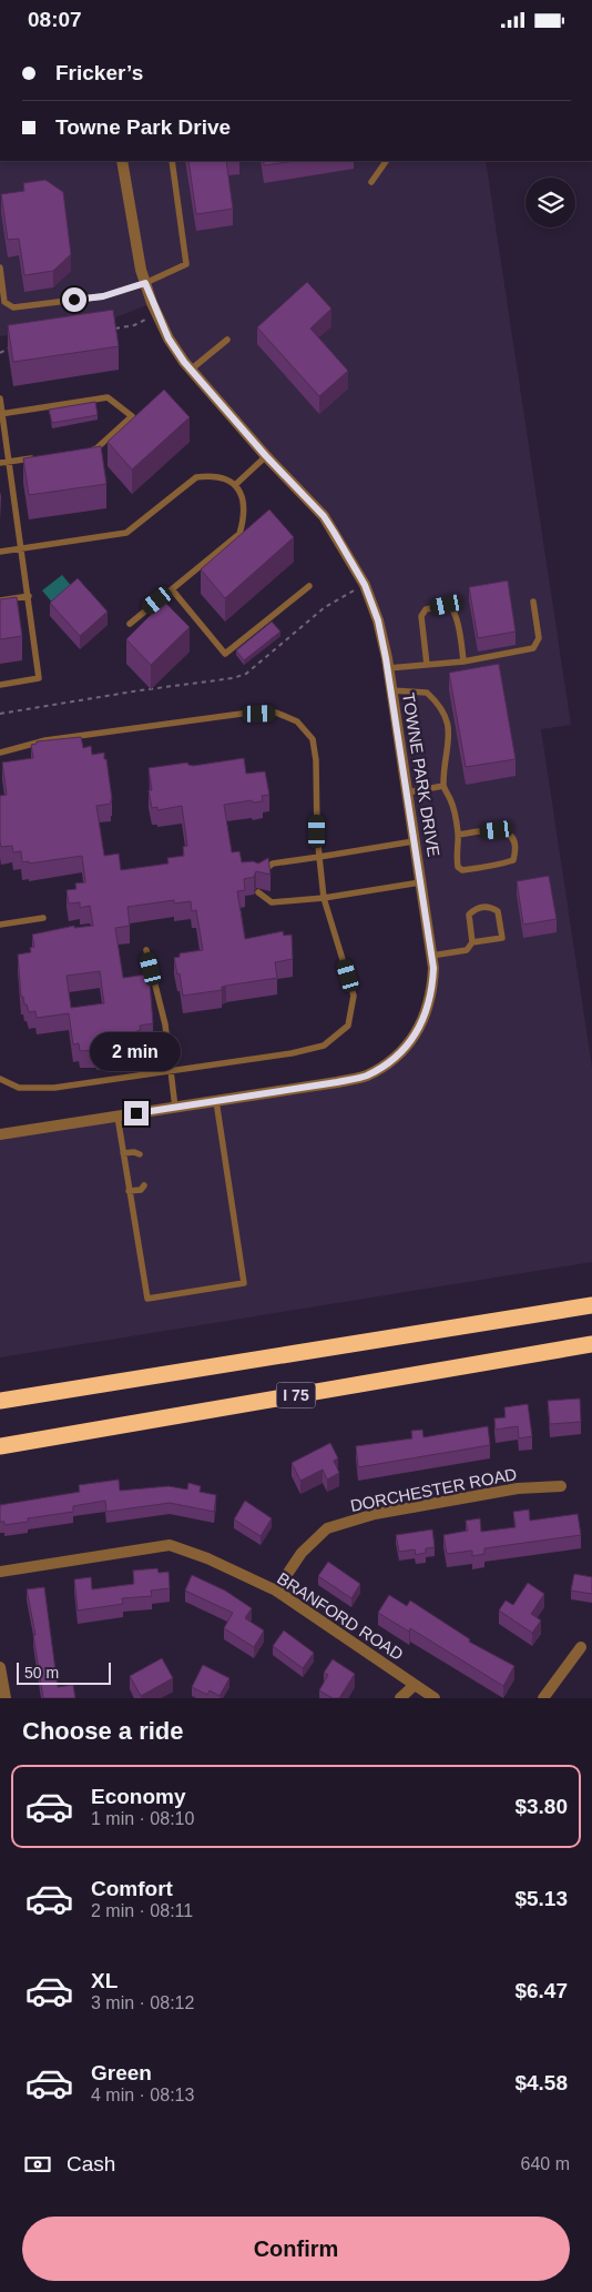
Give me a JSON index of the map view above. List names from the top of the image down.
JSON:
{
  "streets": {
    "highway": ["I 75"],
    "street": ["TOWNE PARK DRIVE", "DORCHESTER ROAD", "BRANFORD ROAD"]
  },
  "crossings": [
    ["DORCHESTER ROAD", "BRANFORD ROAD"]
  ],
  "scale_bar": "50 m",
  "page": {
    "status": "08:07",
    "banner": ["Fricker’s", "Towne Park Drive"],
    "bubble": "2 min",
    "scale": "50 m",
    "heading": "Choose a ride",
    "list": [
      {
        "name": "Economy",
        "note": "1 min · 08:10",
        "value": "$3.80"
      },
      {
        "name": "Comfort",
        "note": "2 min · 08:11",
        "value": "$5.13"
      },
      {
        "name": "XL",
        "note": "3 min · 08:12",
        "value": "$6.47"
      },
      {
        "name": "Green",
        "note": "4 min · 08:13",
        "value": "$4.58"
      }
    ],
    "pay": ["Cash", "640 m"],
    "buttons": "Confirm"
  }
}
